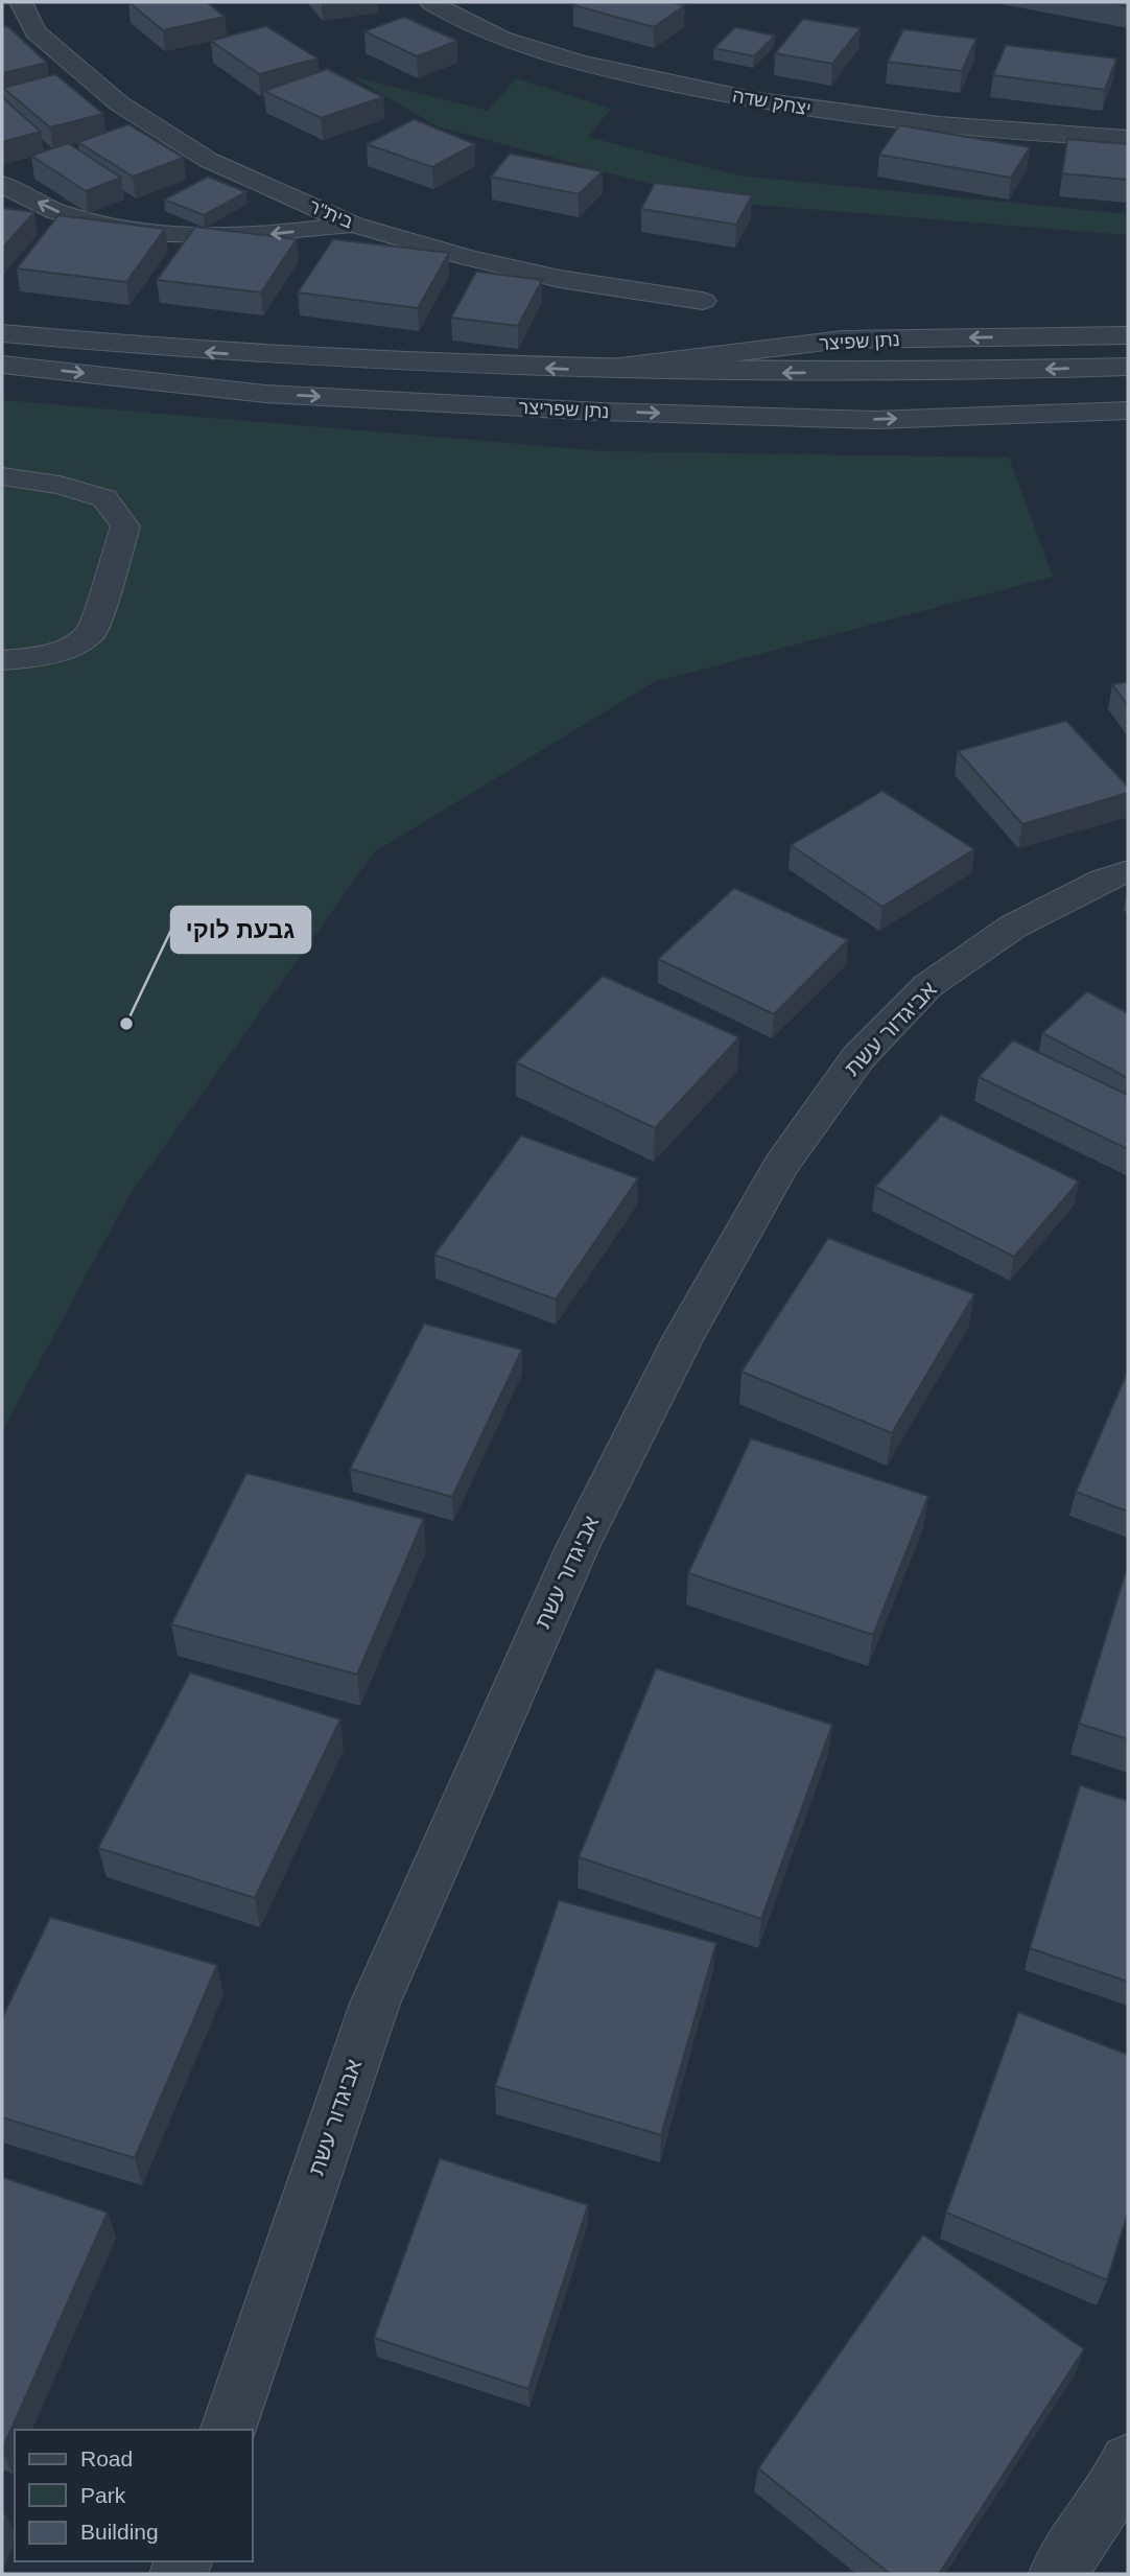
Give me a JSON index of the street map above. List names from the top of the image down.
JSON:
{
  "streets": {
    "street": [
      "יצחק שדה",
      "בית\"ר",
      "נתן שפיצר",
      "נתן שפריצר",
      "אביגדור עשת"
    ]
  },
  "crossings": [
    ["נתן שפיצר", "נתן שפריצר"]
  ],
  "one_way": ["נתן שפיצר"],
  "places": ["גבעת לוקי"],
  "legend": ["Road", "Park", "Building"]
}
